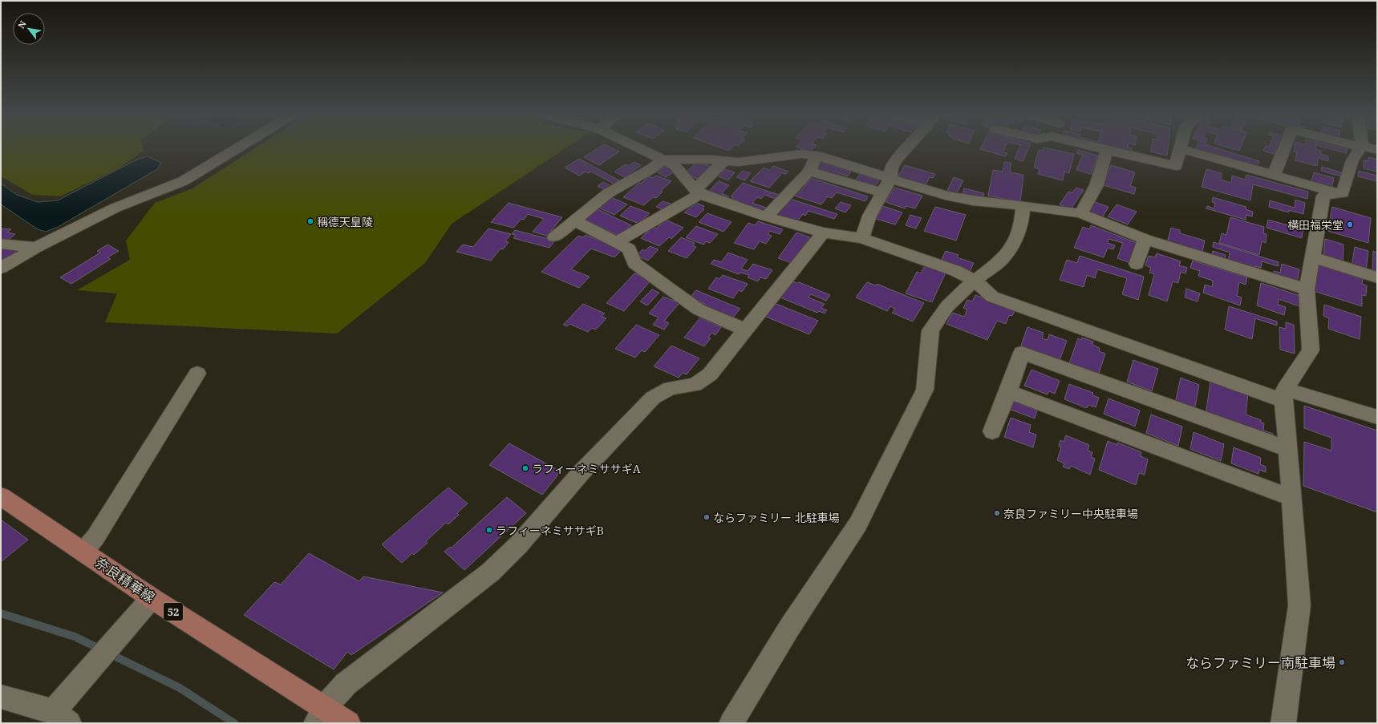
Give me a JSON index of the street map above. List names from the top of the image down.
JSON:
{
  "streets": {
    "main road": ["奈良精華線", "52"]
  },
  "places": [
    "稱德天皇陵",
    "横田福栄堂",
    "ラフィーネミササギA",
    "奈良ファミリー中央駐車場",
    "ならファミリー 北駐車場",
    "ラフィーネミササギB",
    "ならファミリー南駐車場"
  ],
  "north": "top left"
}
